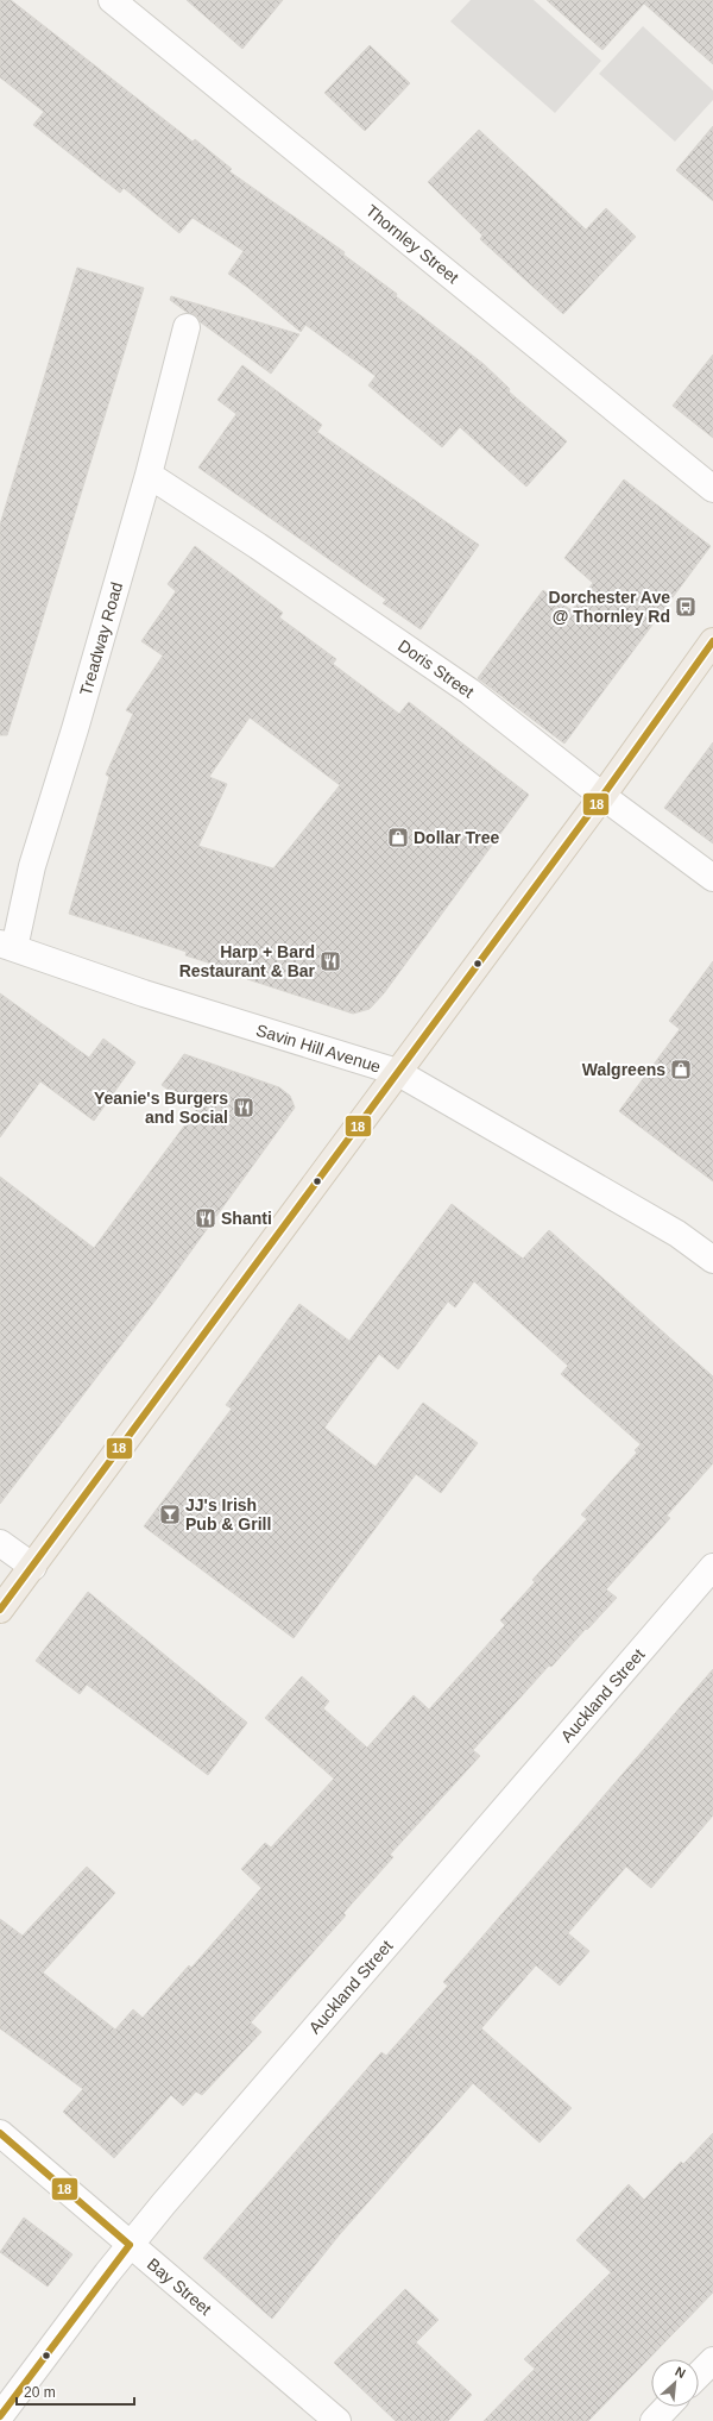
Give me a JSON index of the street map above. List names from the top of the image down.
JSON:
{
  "streets": {
    "street": [
      "Thornley Street",
      "Treadway Road",
      "Doris Street",
      "Savin Hill Avenue",
      "Auckland Street",
      "Bay Street"
    ]
  },
  "crossings": [
    ["Treadway Road", "Doris Street"],
    ["Treadway Road", "Savin Hill Avenue"],
    ["Auckland Street", "Bay Street"]
  ],
  "places": {
    "bus stop": ["Dorchester Ave @ Thornley Rd"],
    "shop": ["Dollar Tree", "Walgreens"],
    "restaurant": ["Harp + Bard Restaurant & Bar", "Yeanie's Burgers and Social", "Shanti"],
    "bar": ["JJ's Irish Pub & Grill"]
  },
  "lines": ["transit line 18"],
  "scale_bar": "20 m",
  "north": "top right"
}
